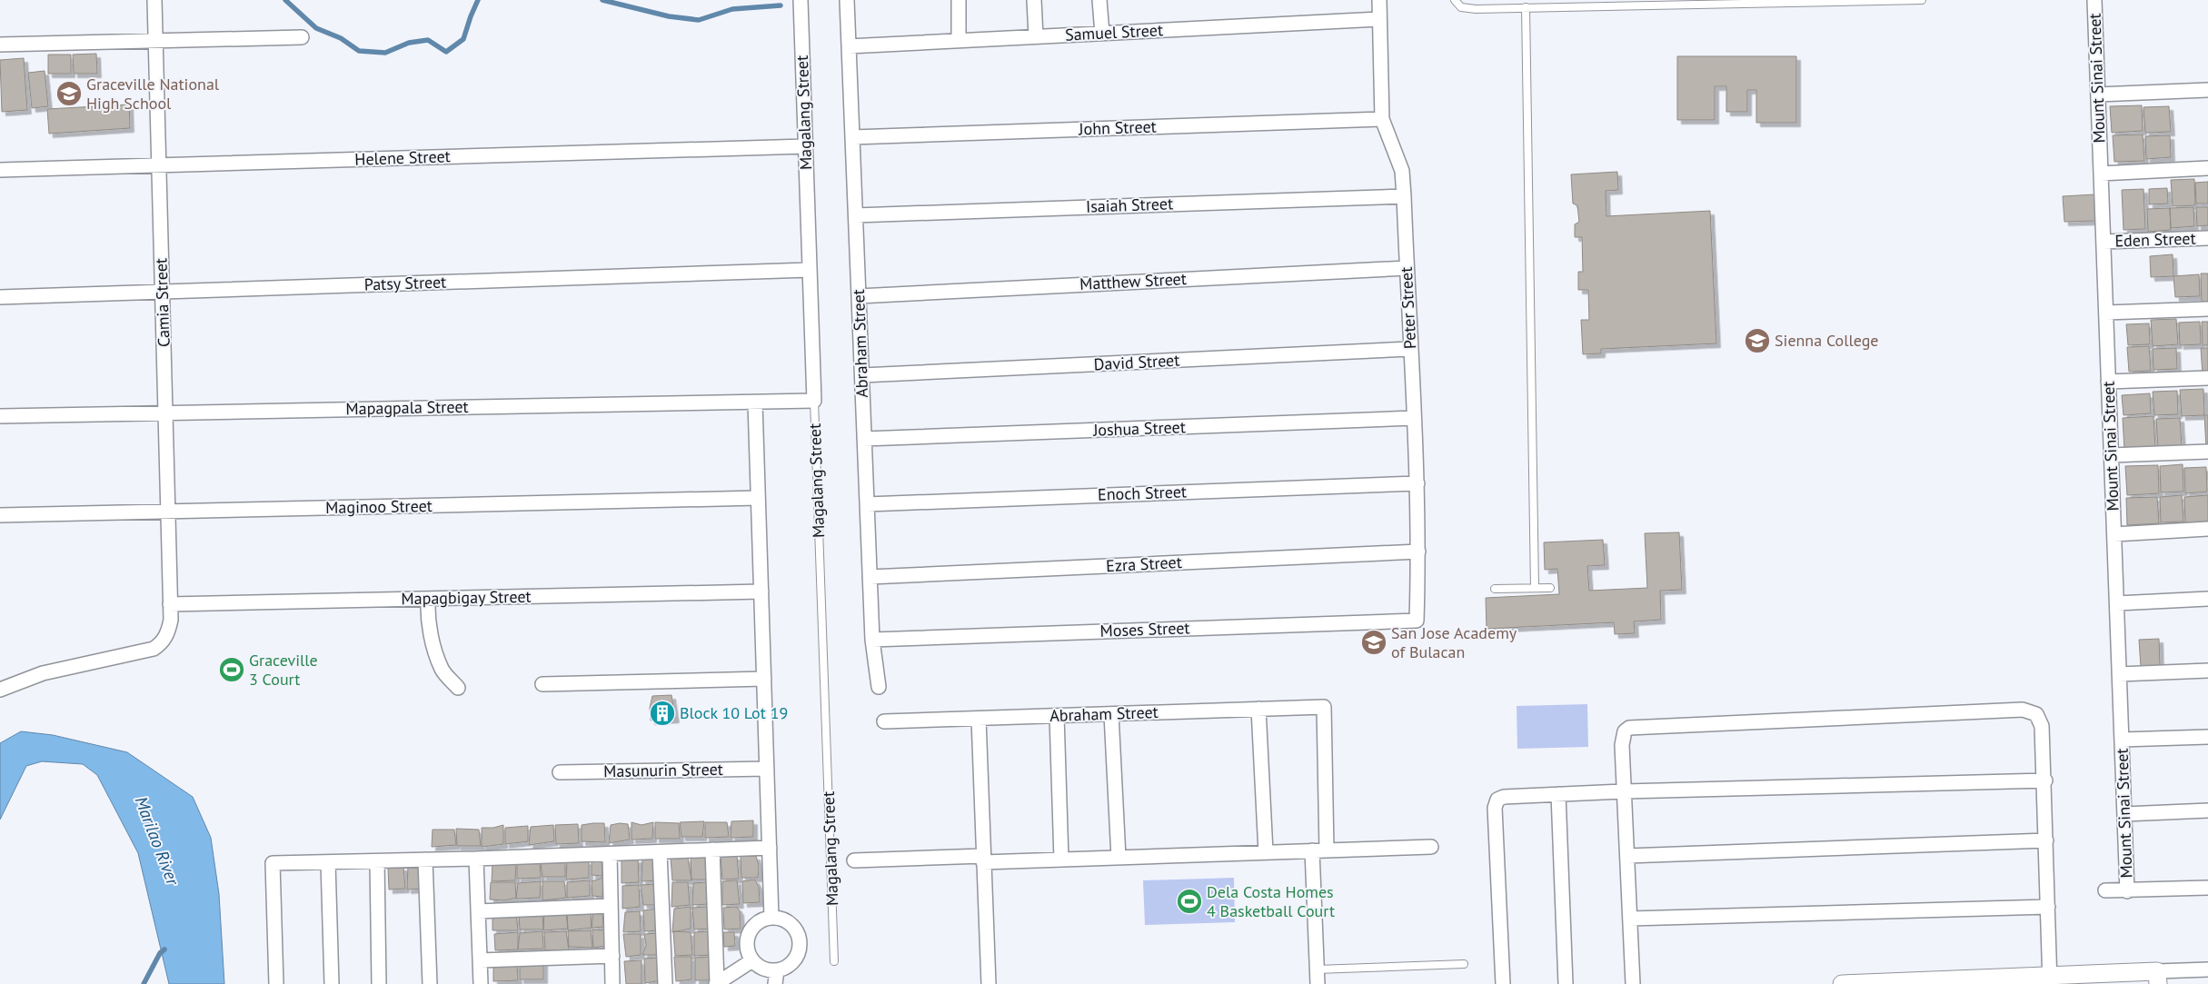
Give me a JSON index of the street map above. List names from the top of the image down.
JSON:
{
  "streets": {
    "street": [
      "Samuel Street",
      "Mount Sinai Street",
      "Magalang Street",
      "John Street",
      "Helene Street",
      "Isaiah Street",
      "Eden Street",
      "Matthew Street",
      "Patsy Street",
      "Camia Street",
      "Peter Street",
      "Abraham Street",
      "David Street",
      "Mapagpala Street",
      "Joshua Street",
      "Enoch Street",
      "Maginoo Street",
      "Ezra Street",
      "Mapagbigay Street",
      "Moses Street",
      "Masunurin Street"
    ]
  },
  "crossings": [
    ["Samuel Street", "Peter Street"],
    ["Samuel Street", "Abraham Street"],
    ["Mount Sinai Street", "Eden Street"],
    ["Magalang Street", "Helene Street"],
    ["Magalang Street", "Patsy Street"],
    ["Magalang Street", "Mapagpala Street"],
    ["John Street", "Peter Street"],
    ["John Street", "Abraham Street"],
    ["Helene Street", "Camia Street"],
    ["Isaiah Street", "Peter Street"],
    ["Isaiah Street", "Abraham Street"],
    ["Matthew Street", "Peter Street"],
    ["Matthew Street", "Abraham Street"],
    ["Patsy Street", "Camia Street"],
    ["Camia Street", "Mapagpala Street"],
    ["Camia Street", "Maginoo Street"],
    ["Camia Street", "Mapagbigay Street"],
    ["Peter Street", "David Street"],
    ["Peter Street", "Joshua Street"],
    ["Peter Street", "Enoch Street"],
    ["Peter Street", "Ezra Street"],
    ["Peter Street", "Moses Street"],
    ["Abraham Street", "David Street"],
    ["Abraham Street", "Joshua Street"],
    ["Abraham Street", "Enoch Street"],
    ["Abraham Street", "Ezra Street"],
    ["Abraham Street", "Moses Street"]
  ],
  "water": ["Marilao River"],
  "places": {
    "school or university": ["Graceville National High School", "Sienna College", "San Jose Academy of Bulacan"],
    "sports": ["Graceville 3 Court", "Dela Costa Homes 4 Basketball Court"],
    "building": ["Block 10 Lot 19"]
  }
}
